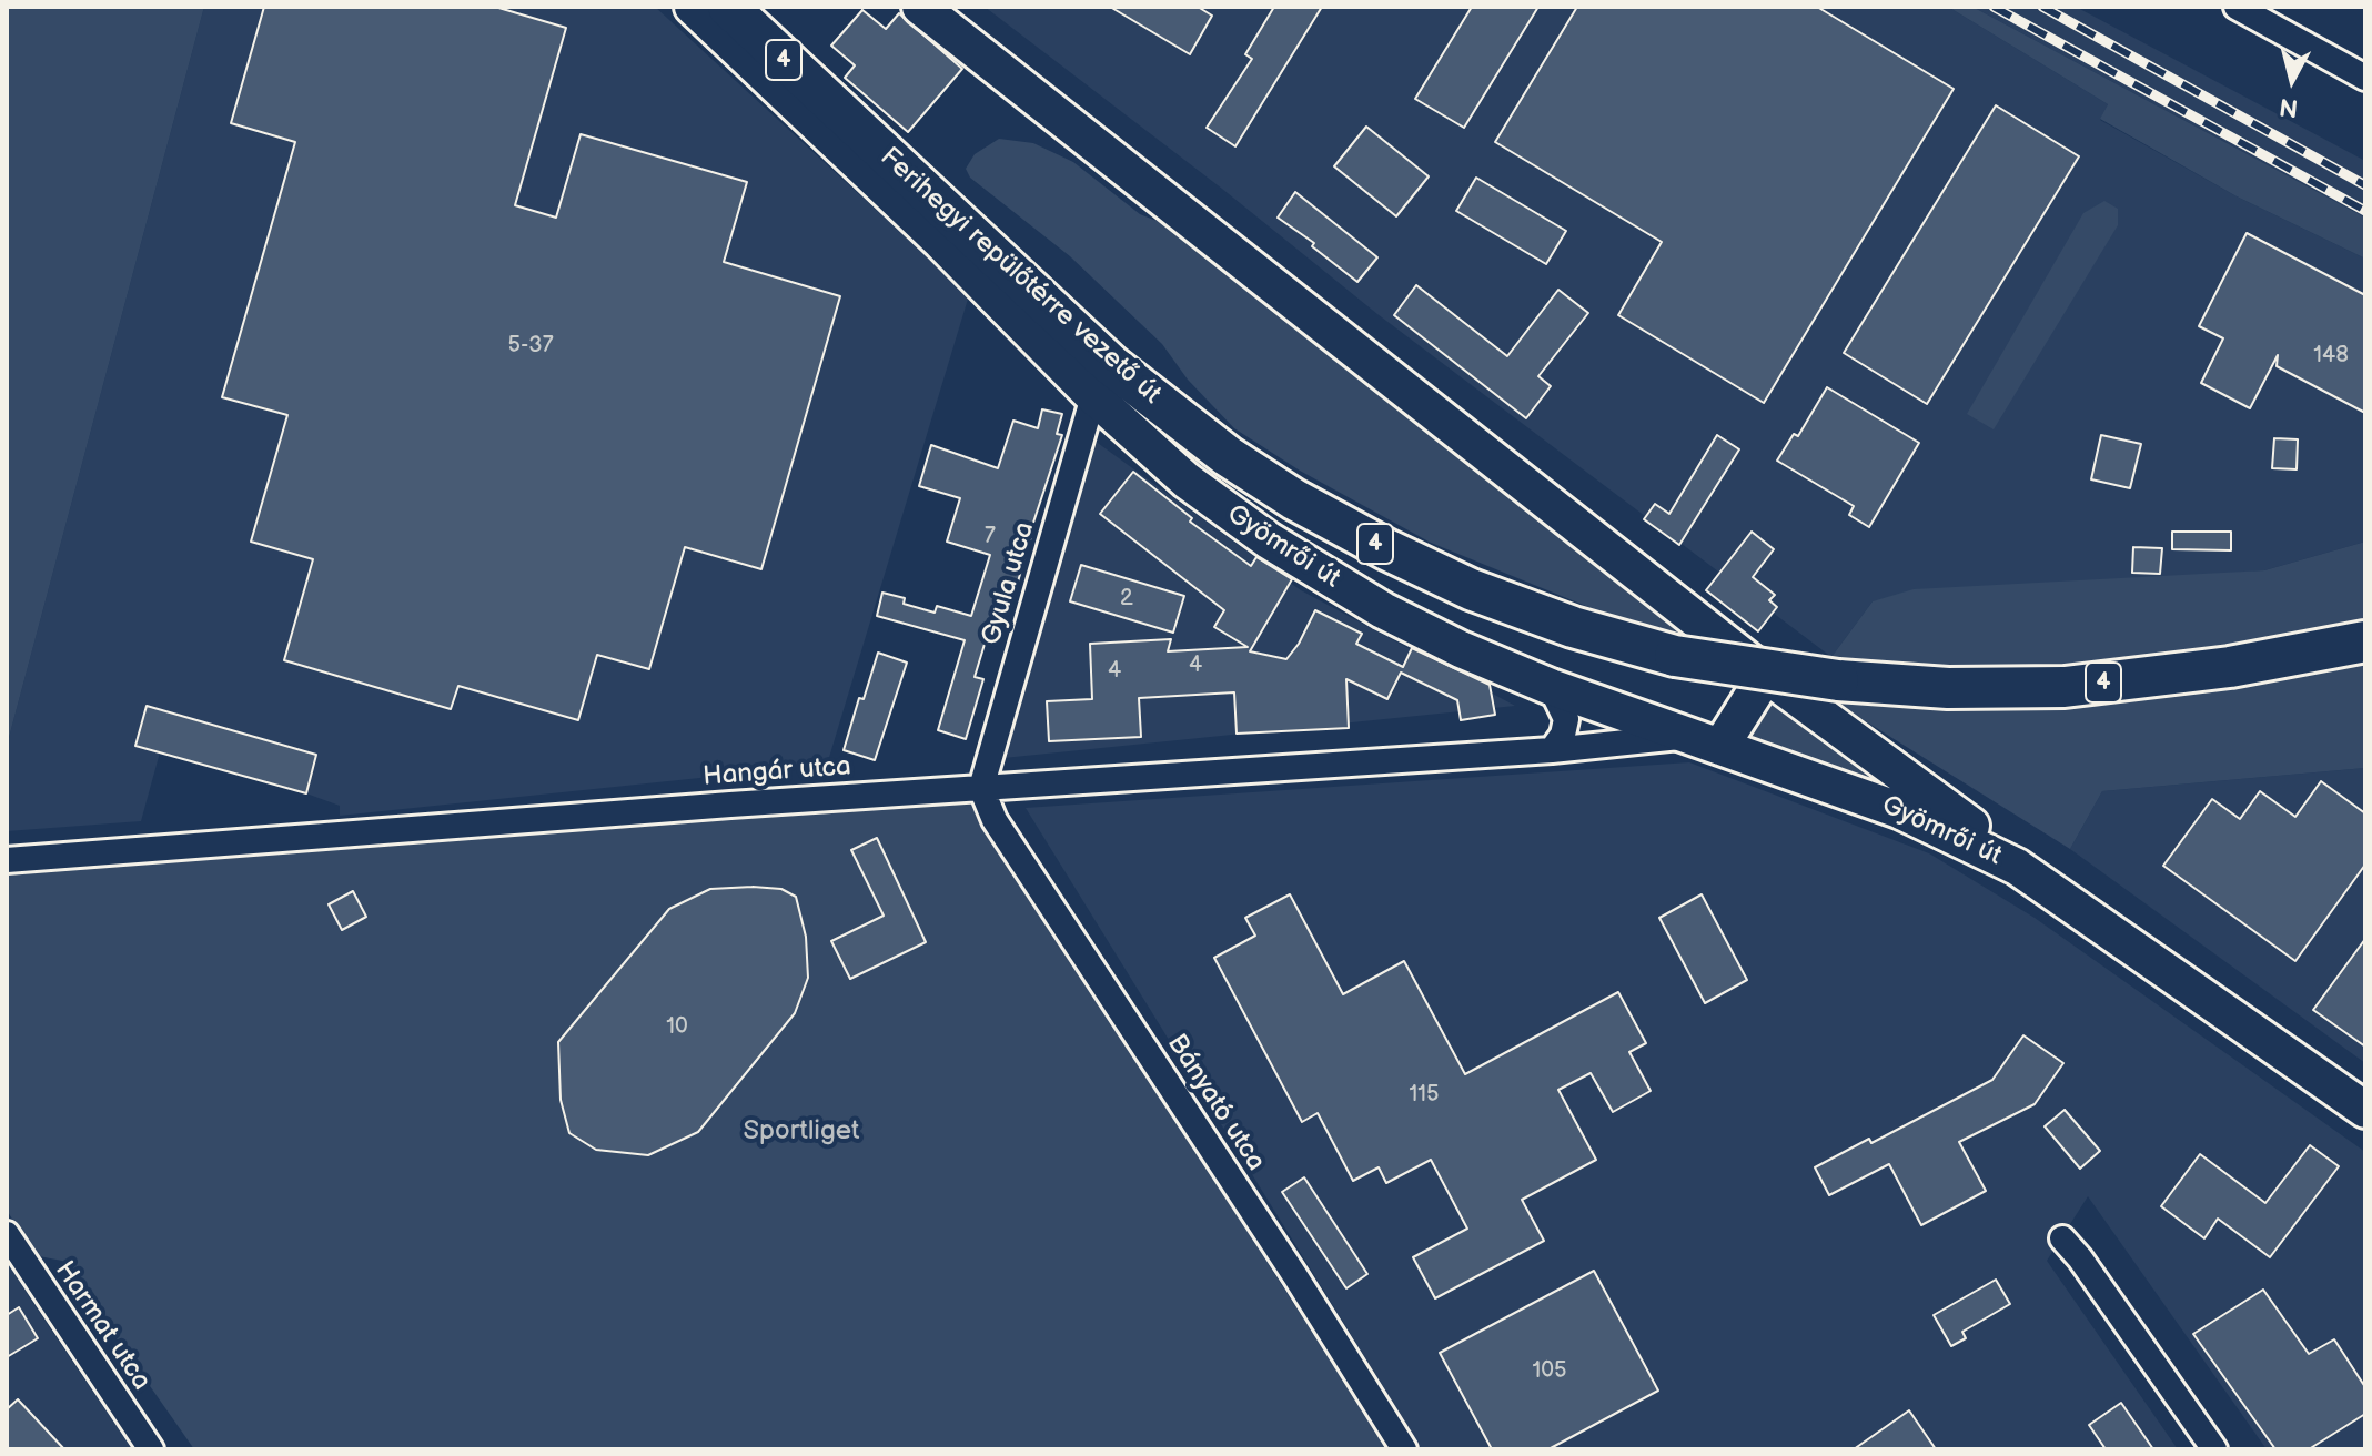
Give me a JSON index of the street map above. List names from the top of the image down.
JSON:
{
  "streets": {
    "main road": ["4", "Ferihegyi repülőtérre vezető út"],
    "street": [
      "Gyömrői út",
      "Gyula utca",
      "Hangár utca",
      "Bányató utca",
      "Harmat utca"
    ]
  },
  "crossings": [
    ["Gyömrői út", "Gyula utca"],
    ["Gyömrői út", "Hangár utca"],
    ["Gyula utca", "Hangár utca"],
    ["Gyula utca", "Bányató utca"],
    ["Hangár utca", "Bányató utca"]
  ],
  "parks": ["Sportliget"],
  "house_numbers": [
    "5-37",
    "148",
    "7",
    "2",
    "4",
    "4",
    "10",
    "115",
    "105"
  ],
  "north": "bottom"
}
